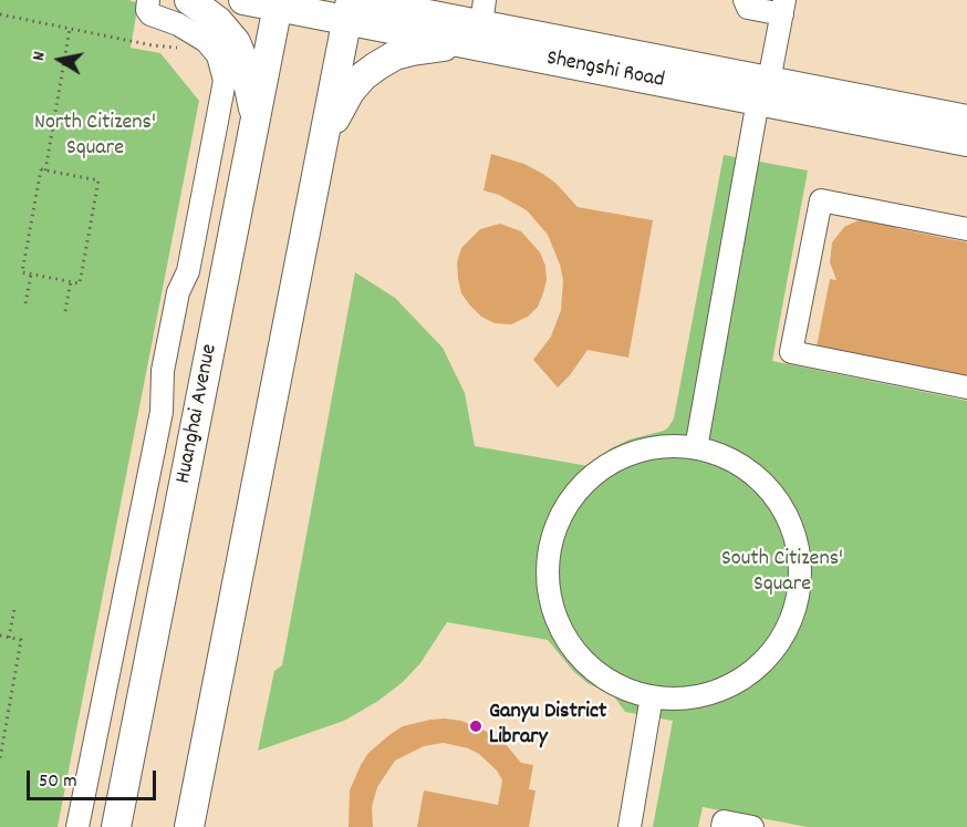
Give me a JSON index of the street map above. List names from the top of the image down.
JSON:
{
  "streets": {
    "main road": ["Shengshi Road", "Huanghai Avenue"]
  },
  "crossings": [
    ["Shengshi Road", "Huanghai Avenue"]
  ],
  "parks": ["North Citizens' Square", "South Citizens' Square"],
  "places": ["Ganyu District Library"],
  "scale_bar": "50 m",
  "north": "left"
}
